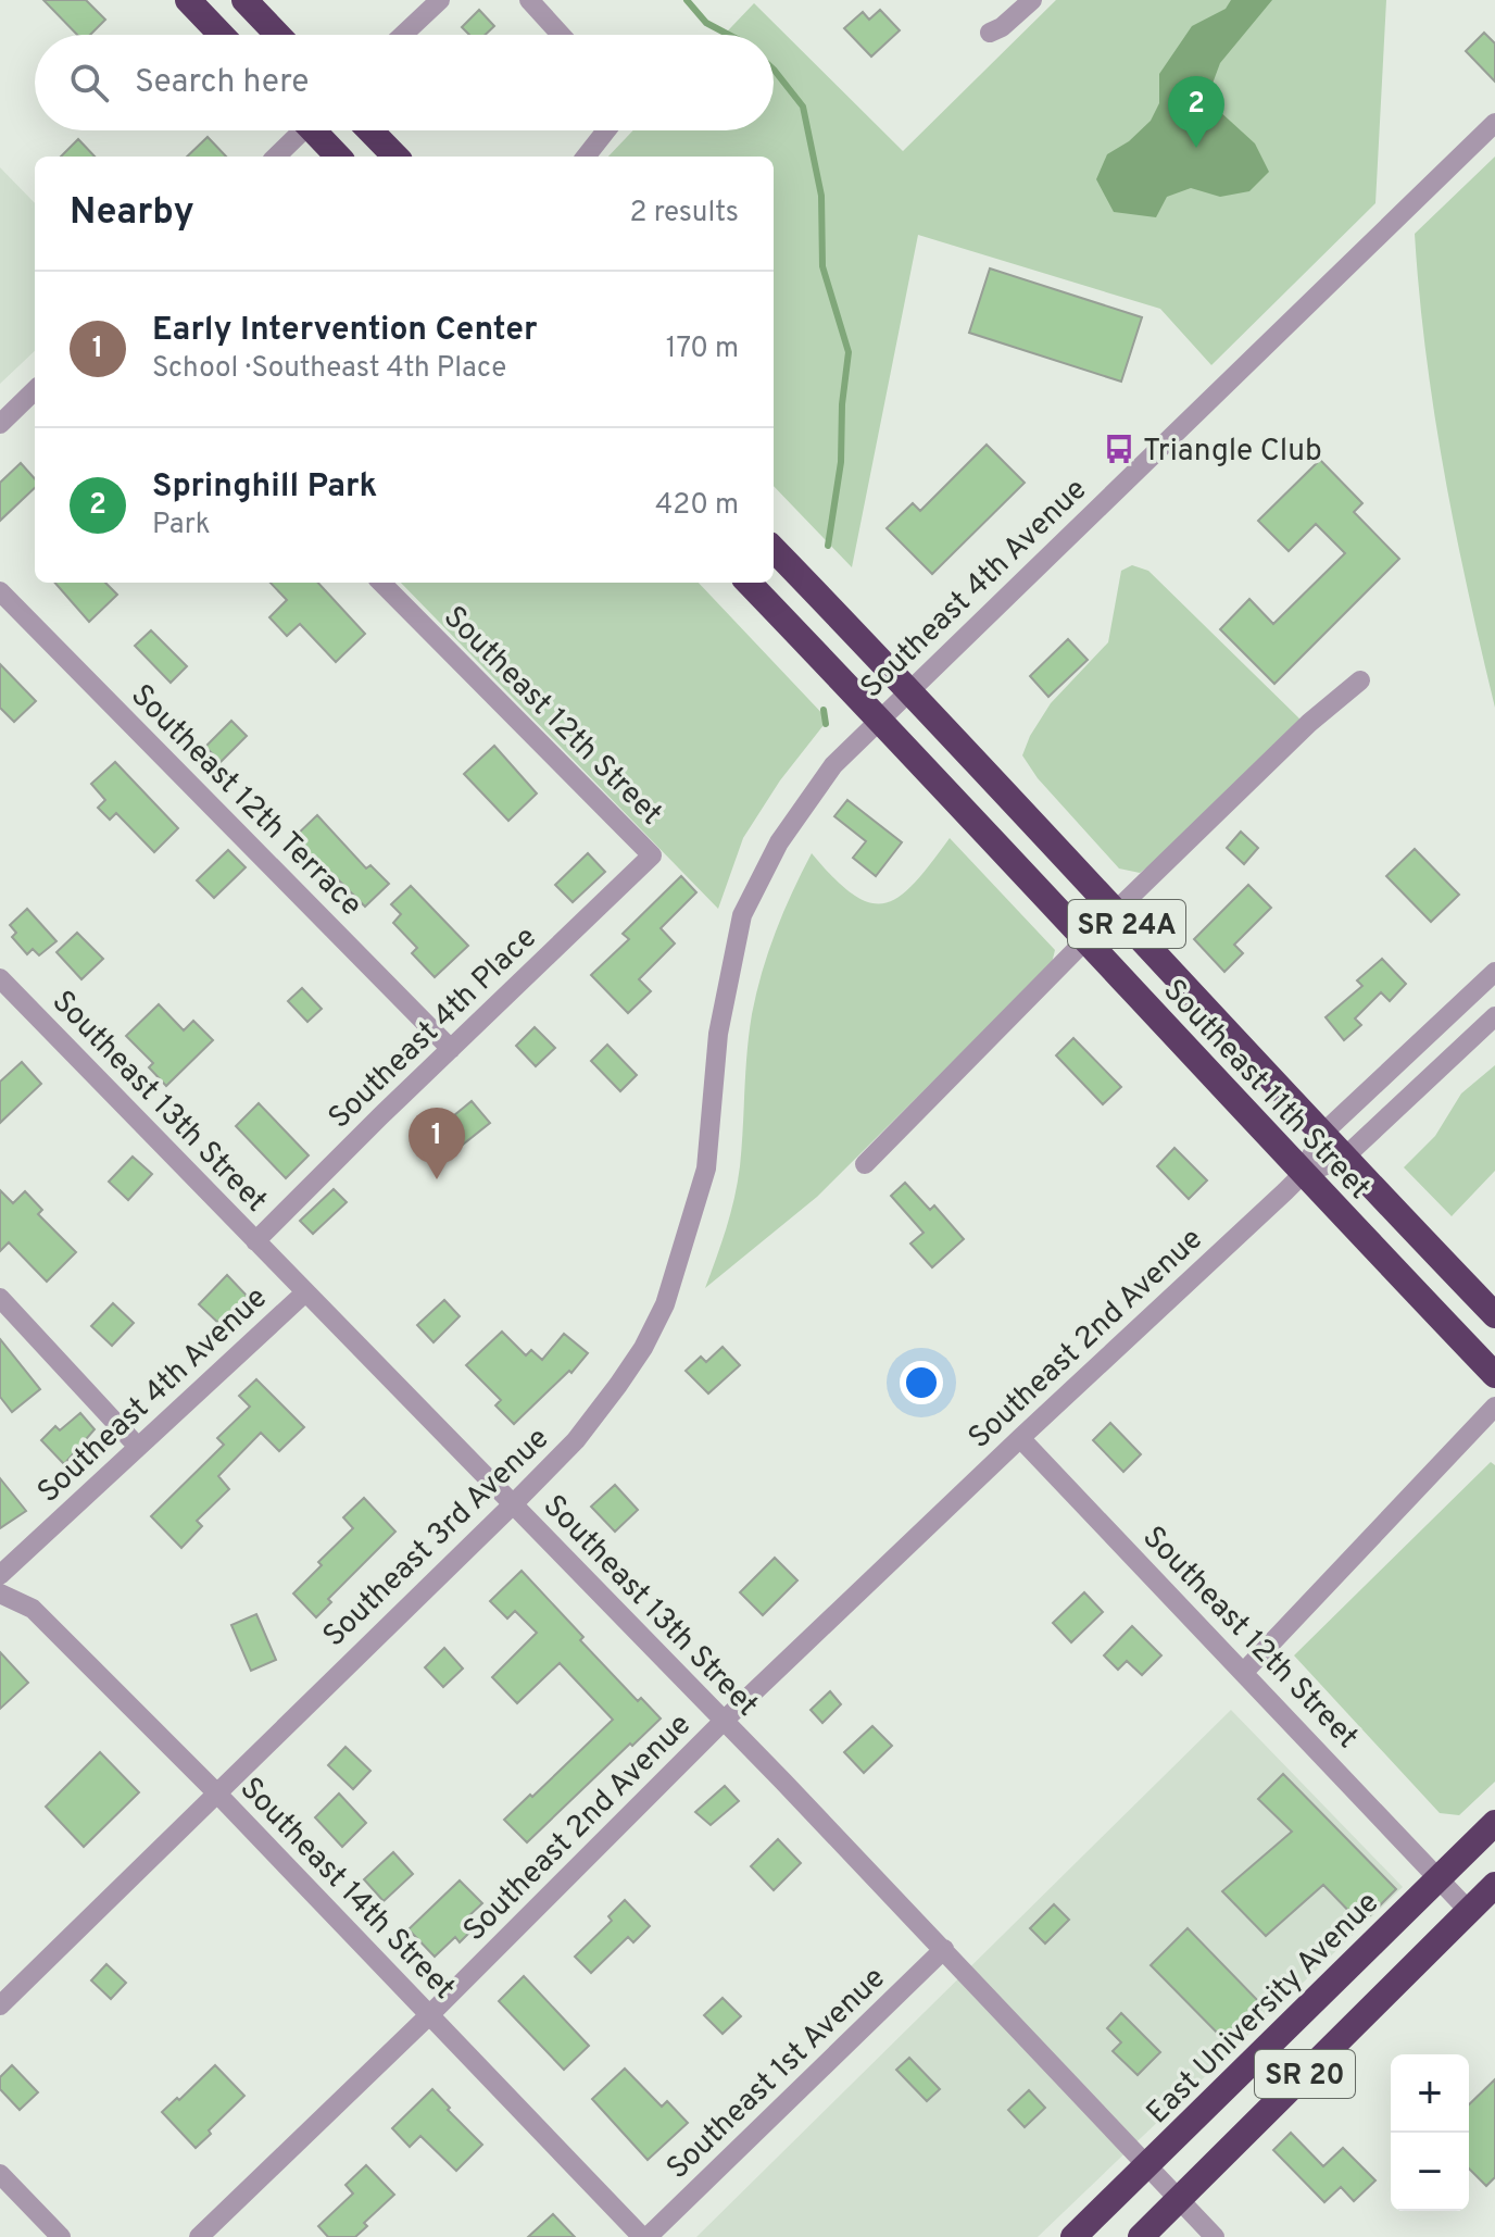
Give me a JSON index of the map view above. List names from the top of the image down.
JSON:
{
  "streets": {
    "highway": [
      "SR 24A",
      "Southeast 11th Street",
      "East University Avenue",
      "SR 20"
    ],
    "street": [
      "Southeast 4th Avenue",
      "Southeast 12th Street",
      "Southeast 12th Terrace",
      "Southeast 4th Place",
      "Southeast 13th Street",
      "Southeast 2nd Avenue",
      "Southeast 3rd Avenue",
      "Southeast 14th Street",
      "Southeast 1st Avenue"
    ]
  },
  "crossings": [
    ["Southeast 4th Avenue", "Southeast 11th Street"],
    ["Southeast 4th Avenue", "Southeast 13th Street"],
    ["Southeast 4th Avenue", "Southeast 3rd Avenue"],
    ["Southeast 12th Street", "Southeast 4th Place"],
    ["Southeast 12th Street", "Southeast 2nd Avenue"],
    ["Southeast 12th Street", "East University Avenue"],
    ["Southeast 12th Street", "SR 20"],
    ["Southeast 12th Terrace", "Southeast 4th Place"],
    ["Southeast 4th Place", "Southeast 13th Street"],
    ["Southeast 11th Street", "Southeast 2nd Avenue"],
    ["Southeast 13th Street", "Southeast 2nd Avenue"],
    ["Southeast 13th Street", "Southeast 3rd Avenue"],
    ["Southeast 13th Street", "East University Avenue"],
    ["Southeast 13th Street", "Southeast 1st Avenue"],
    ["Southeast 13th Street", "SR 20"],
    ["Southeast 2nd Avenue", "Southeast 14th Street"],
    ["Southeast 3rd Avenue", "Southeast 14th Street"],
    ["Southeast 14th Street", "Southeast 1st Avenue"]
  ],
  "places": {
    "bus stop": ["Triangle Club"]
  },
  "page": {
    "search": "Search here",
    "pins": ["2", "1"],
    "heading": ["Nearby", "2 results"],
    "list": [
      {
        "mark": "1",
        "name": "Early Intervention Center",
        "note": "School · Southeast 4th Place",
        "value": "170 m"
      },
      {
        "mark": "2",
        "name": "Springhill Park",
        "note": "Park",
        "value": "420 m"
      }
    ],
    "map_buttons": ["+", "−"]
  }
}
